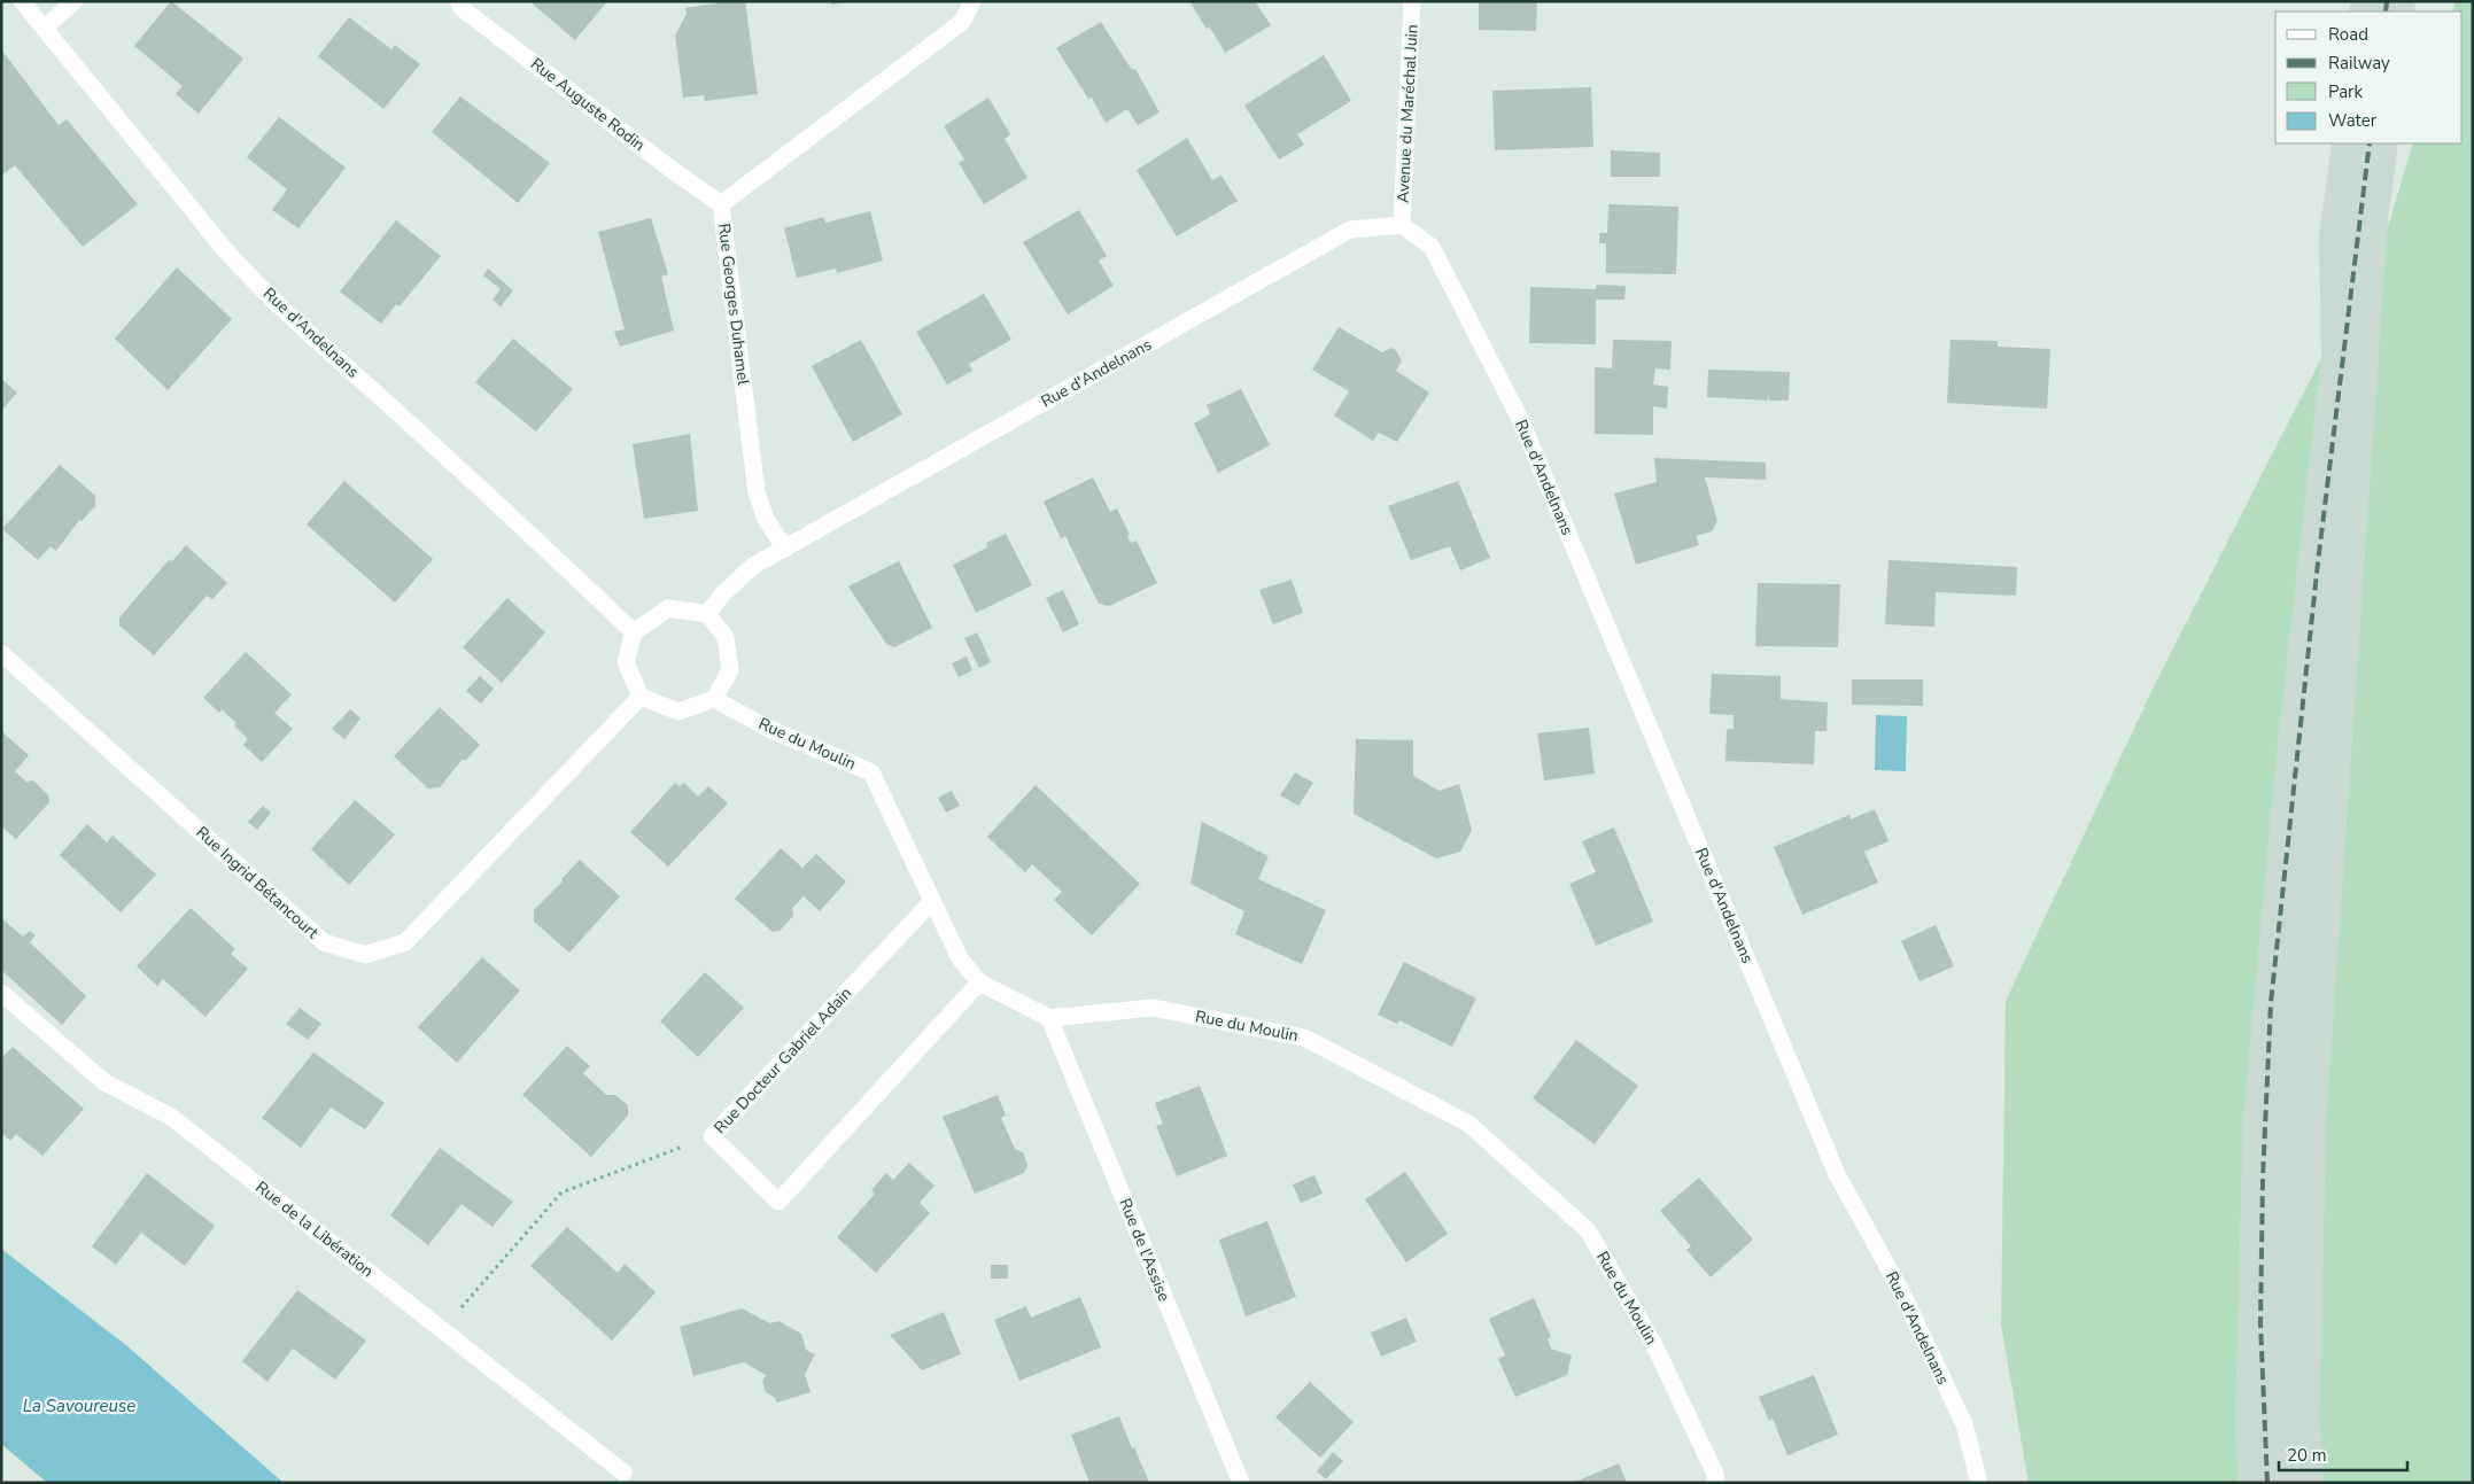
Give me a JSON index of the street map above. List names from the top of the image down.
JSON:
{
  "streets": {
    "street": [
      "Rue Auguste Rodin",
      "Avenue du Maréchal Juin",
      "Rue Georges Duhamel",
      "Rue d'Andelnans",
      "Rue du Moulin",
      "Rue Ingrid Bétancourt",
      "Rue Docteur Gabriel Adain",
      "Rue de la Libération",
      "Rue de l'Assise"
    ]
  },
  "crossings": [
    ["Rue Auguste Rodin", "Rue Georges Duhamel"],
    ["Avenue du Maréchal Juin", "Rue d'Andelnans"],
    ["Rue Georges Duhamel", "Rue d'Andelnans"],
    ["Rue d'Andelnans", "Rue du Moulin"],
    ["Rue d'Andelnans", "Rue Ingrid Bétancourt"],
    ["Rue du Moulin", "Rue Ingrid Bétancourt"],
    ["Rue du Moulin", "Rue Docteur Gabriel Adain"],
    ["Rue du Moulin", "Rue de l'Assise"]
  ],
  "water": ["La Savoureuse"],
  "legend": [
    "Road",
    "Railway",
    "Park",
    "Water"
  ],
  "scale_bar": "20 m"
}
